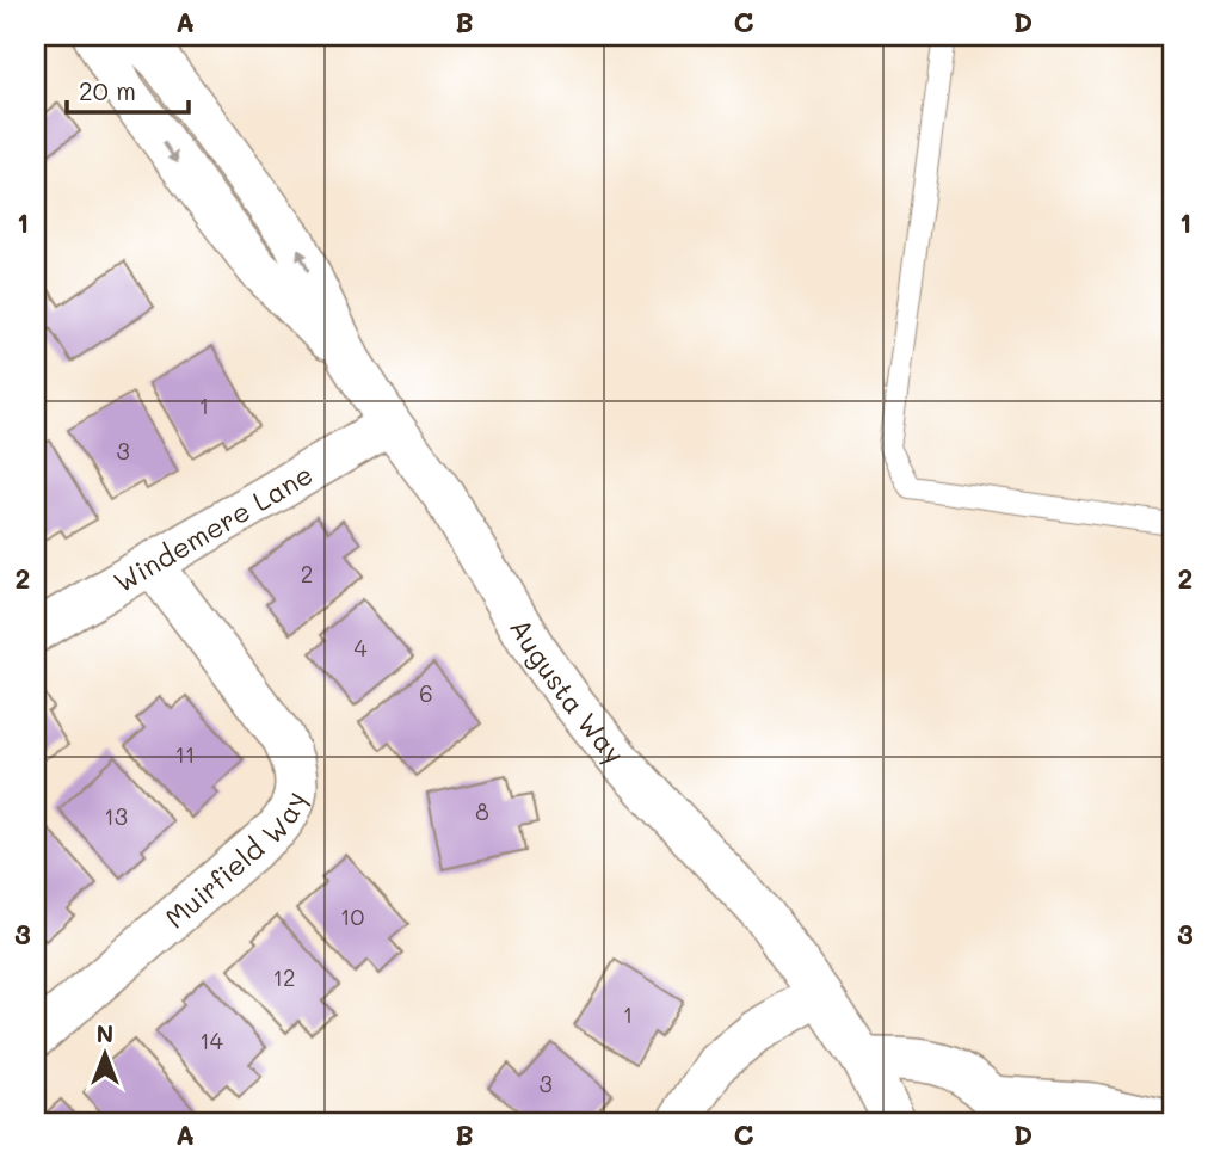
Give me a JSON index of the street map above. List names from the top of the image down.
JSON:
{
  "streets": {
    "street": ["Windemere Lane", "Augusta Way", "Muirfield Way"]
  },
  "crossings": [
    ["Windemere Lane", "Augusta Way"],
    ["Windemere Lane", "Muirfield Way"]
  ],
  "house_numbers": [
    "1",
    "3",
    "2",
    "4",
    "6",
    "11",
    "8",
    "13",
    "10",
    "12",
    "1",
    "14",
    "3"
  ],
  "scale_bar": "20 m",
  "north": "top",
  "grid": {
    "columns": [
      "A",
      "B",
      "C",
      "D"
    ],
    "rows": ["1", "2", "3"]
  }
}
